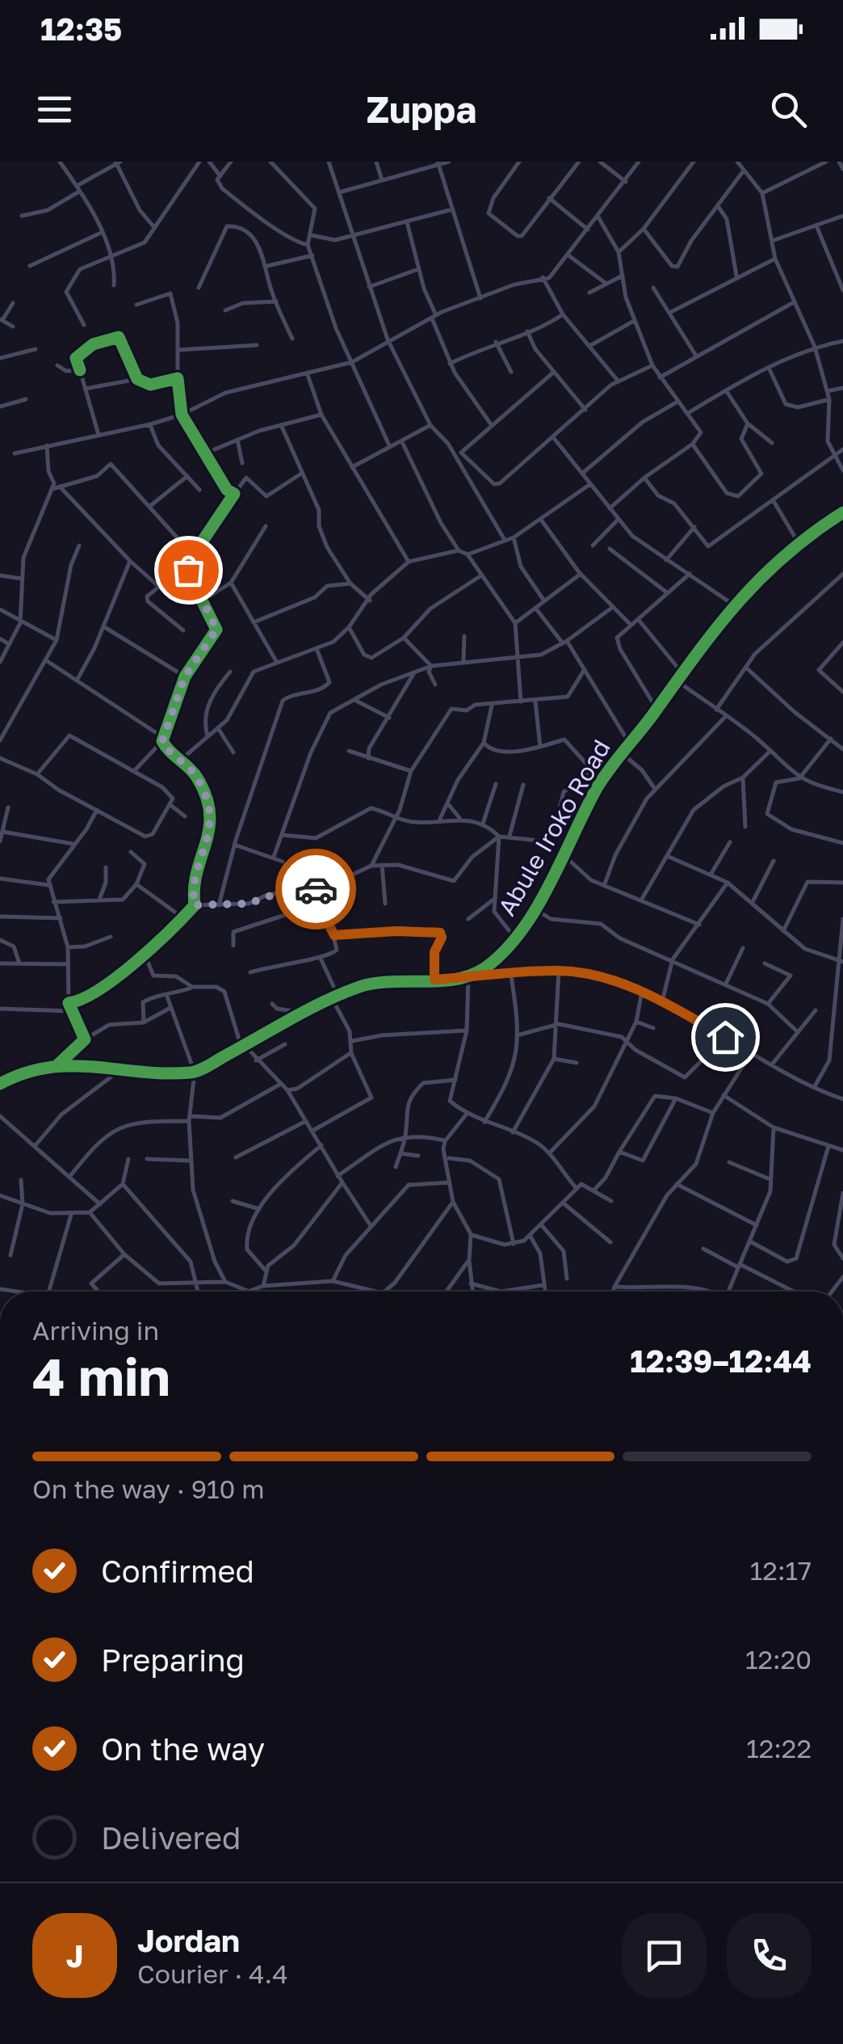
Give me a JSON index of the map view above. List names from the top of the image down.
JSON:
{
  "streets": {
    "street": ["Abule Iroko Road"]
  },
  "page": {
    "status": "12:35",
    "header": "Zuppa",
    "heading": ["4 min", "Arriving in", "12:39–12:44"],
    "panel": ["Jordan", "Courier · 4.4"],
    "bar": "On the way · 910 m",
    "list": [
      ["Confirmed", "12:17"],
      ["Preparing", "12:20"],
      ["On the way", "12:22"],
      "Delivered"
    ],
    "round": "J"
  }
}
